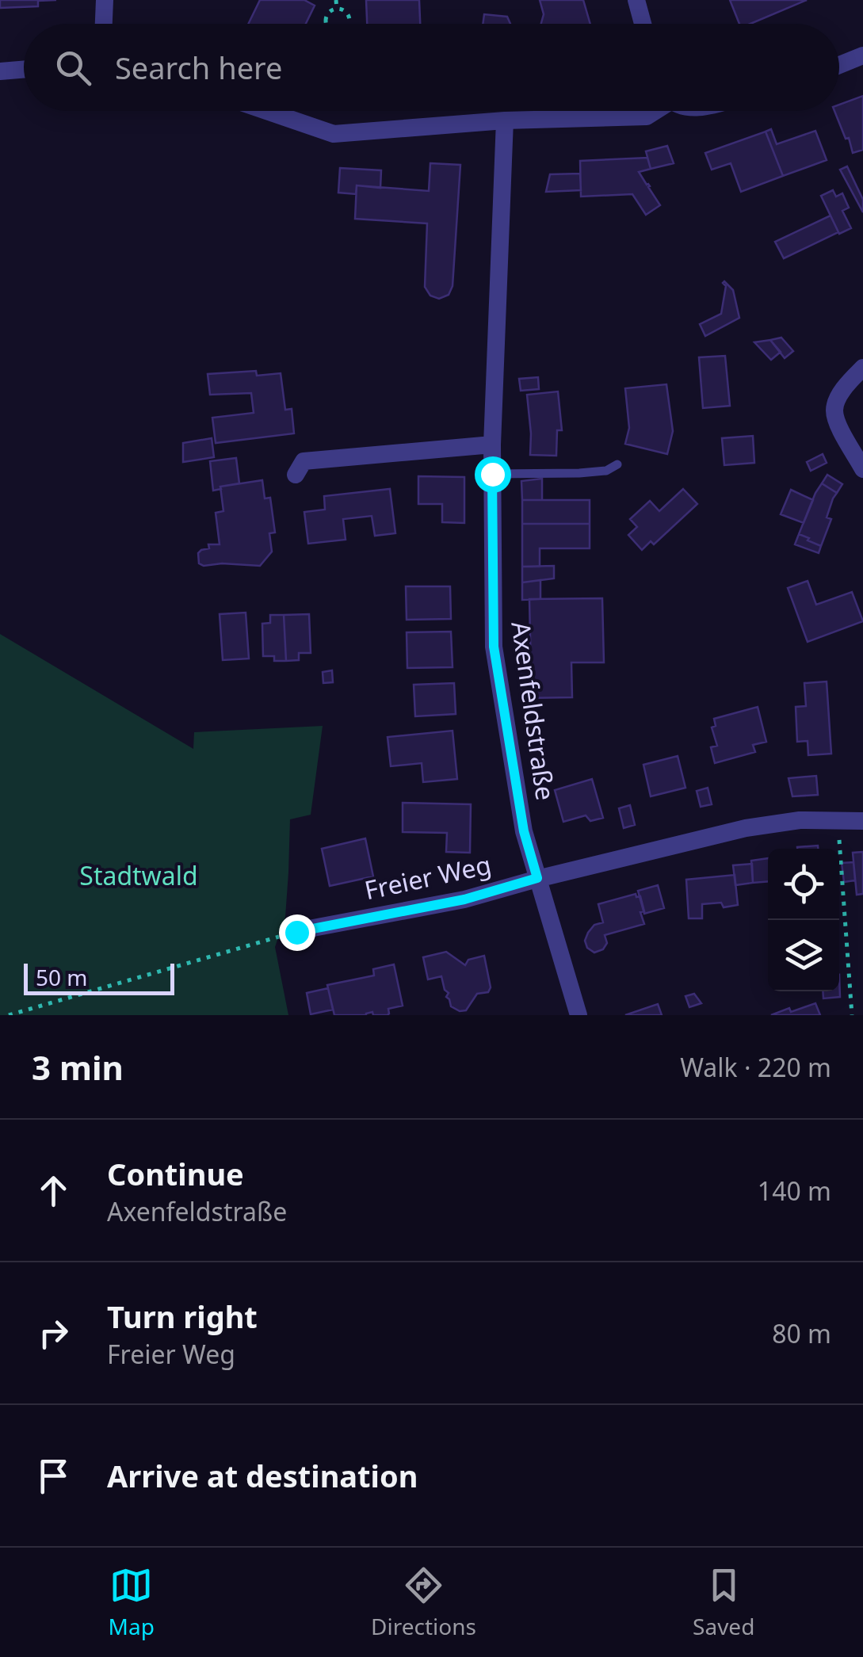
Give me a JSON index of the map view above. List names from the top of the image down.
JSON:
{
  "streets": {
    "street": ["Axenfeldstraße", "Freier Weg"]
  },
  "crossings": [
    ["Axenfeldstraße", "Freier Weg"]
  ],
  "parks": ["Stadtwald"],
  "scale_bar": "50 m",
  "page": {
    "search": "Search here",
    "scale": "50 m",
    "heading": ["3 min", "Walk · 220 m"],
    "list": [
      ["Continue", "Axenfeldstraße", "140 m"],
      ["Turn right", "Freier Weg", "80 m"],
      "Arrive at destination"
    ],
    "nav": ["Map", "Directions", "Saved"]
  }
}
